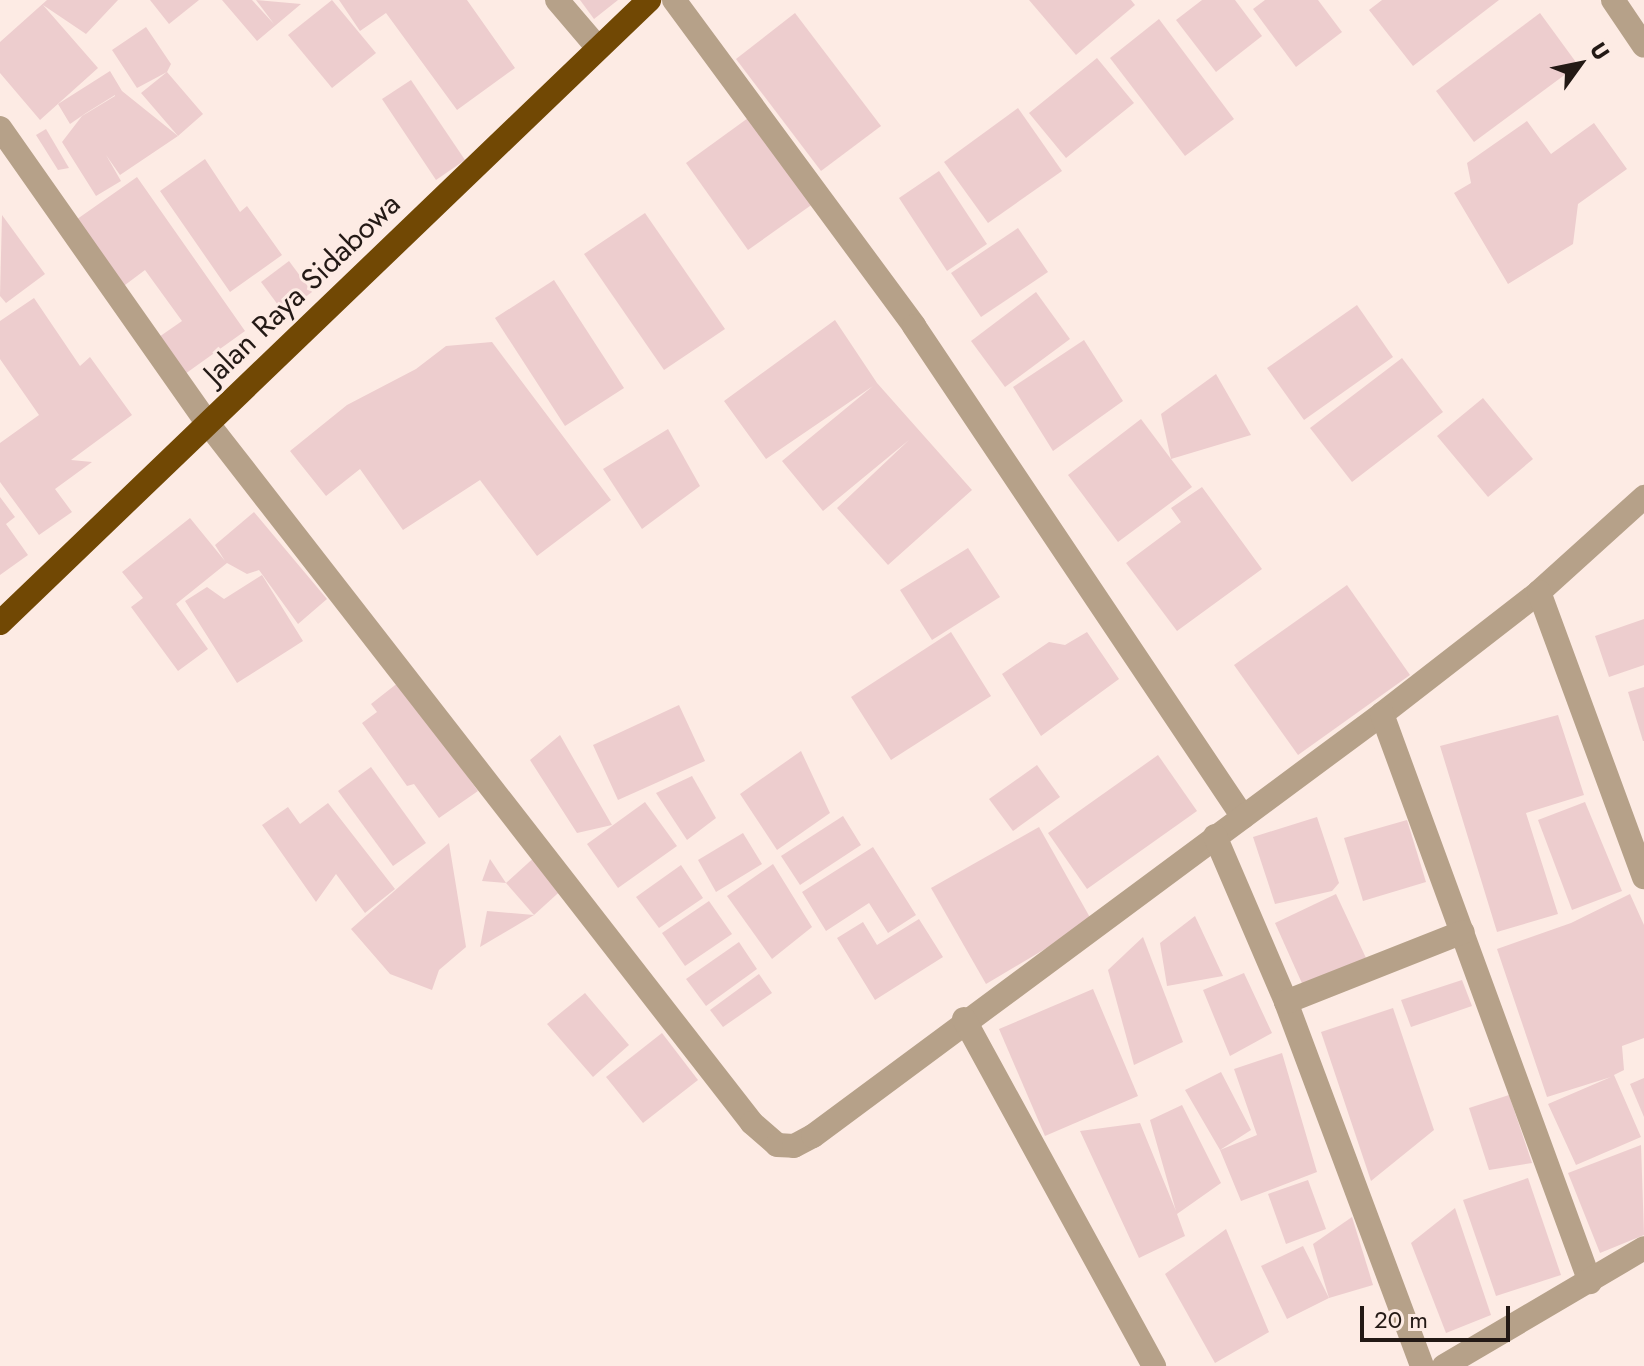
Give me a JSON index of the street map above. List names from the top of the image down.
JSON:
{
  "streets": {
    "highway": ["Jalan Raya Sidabowa"]
  },
  "scale_bar": "20 m",
  "north": "top right"
}
